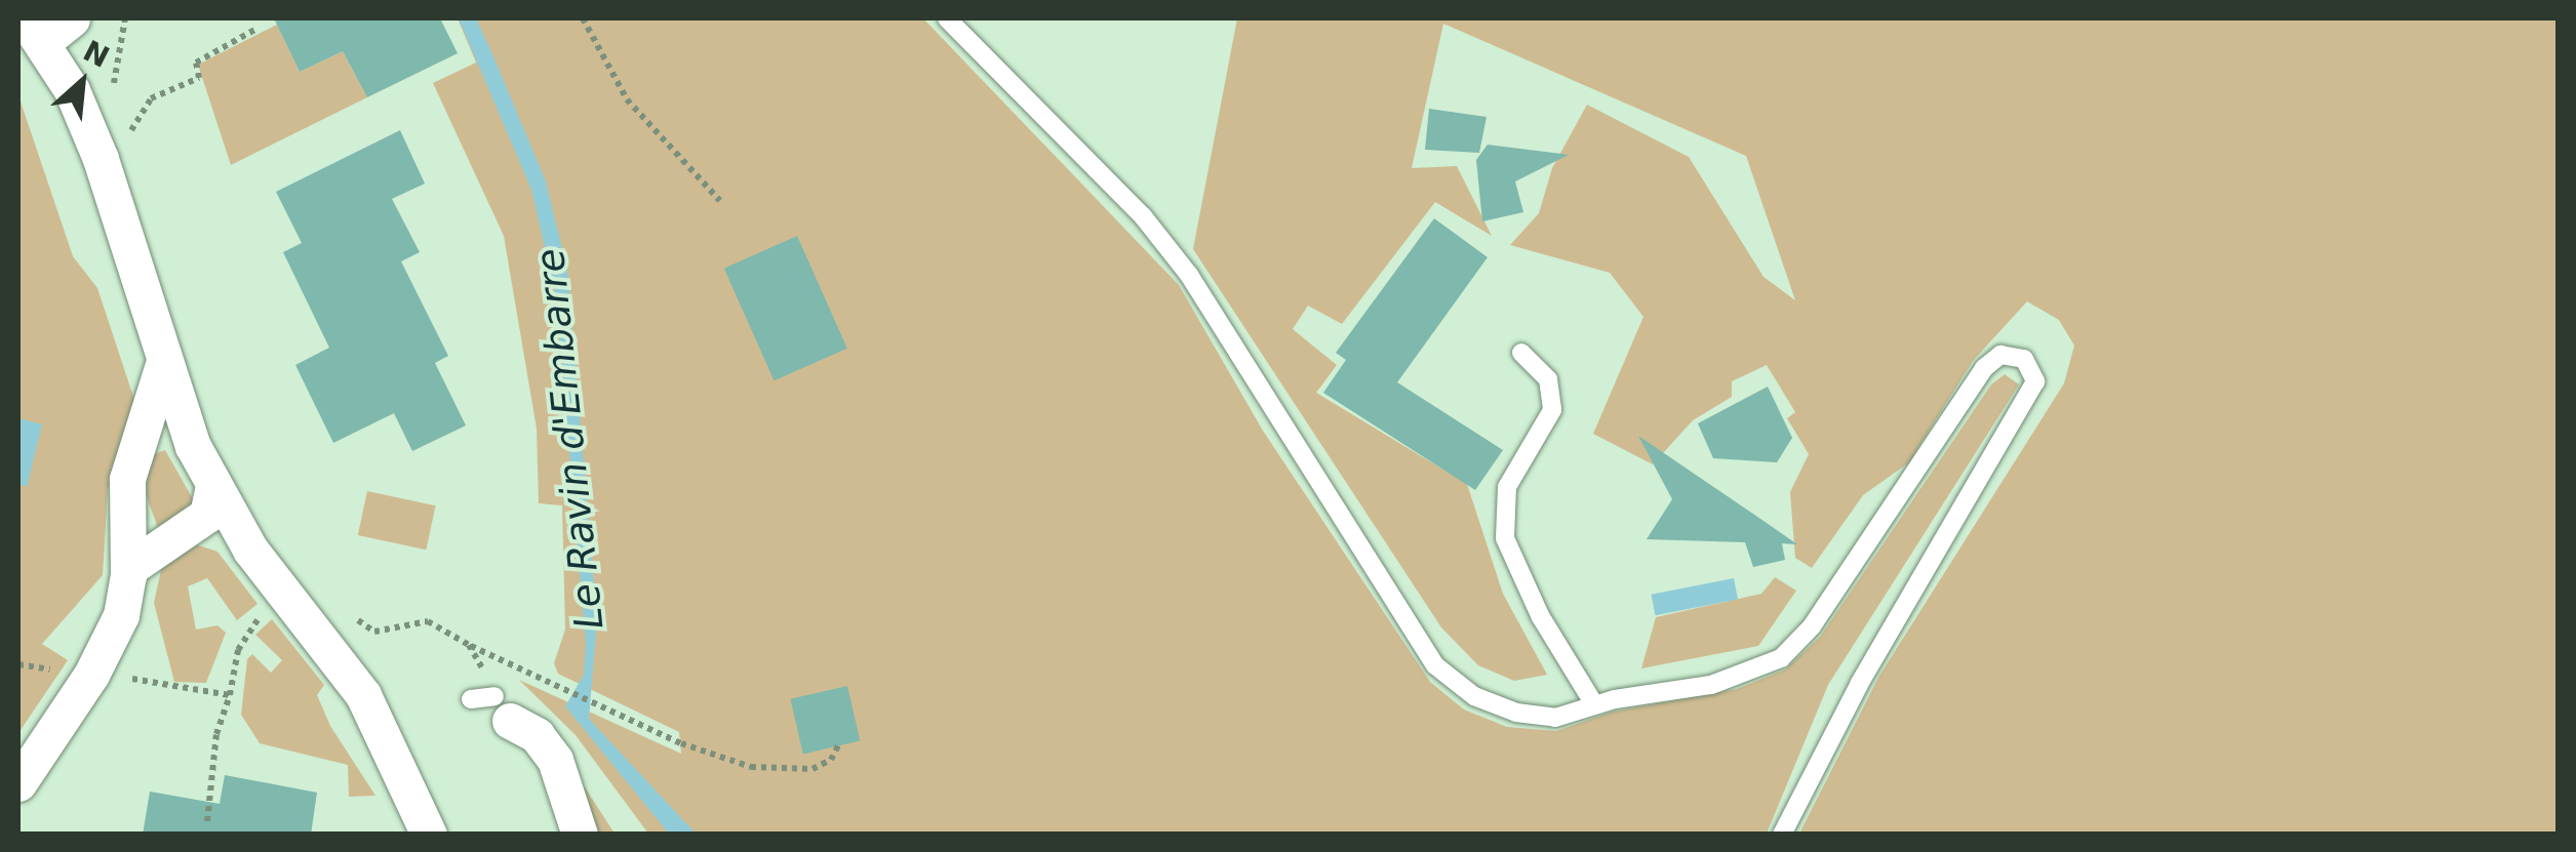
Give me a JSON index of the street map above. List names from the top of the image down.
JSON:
{
  "water": ["Le Ravin d'Embarre"],
  "north": "top right"
}
